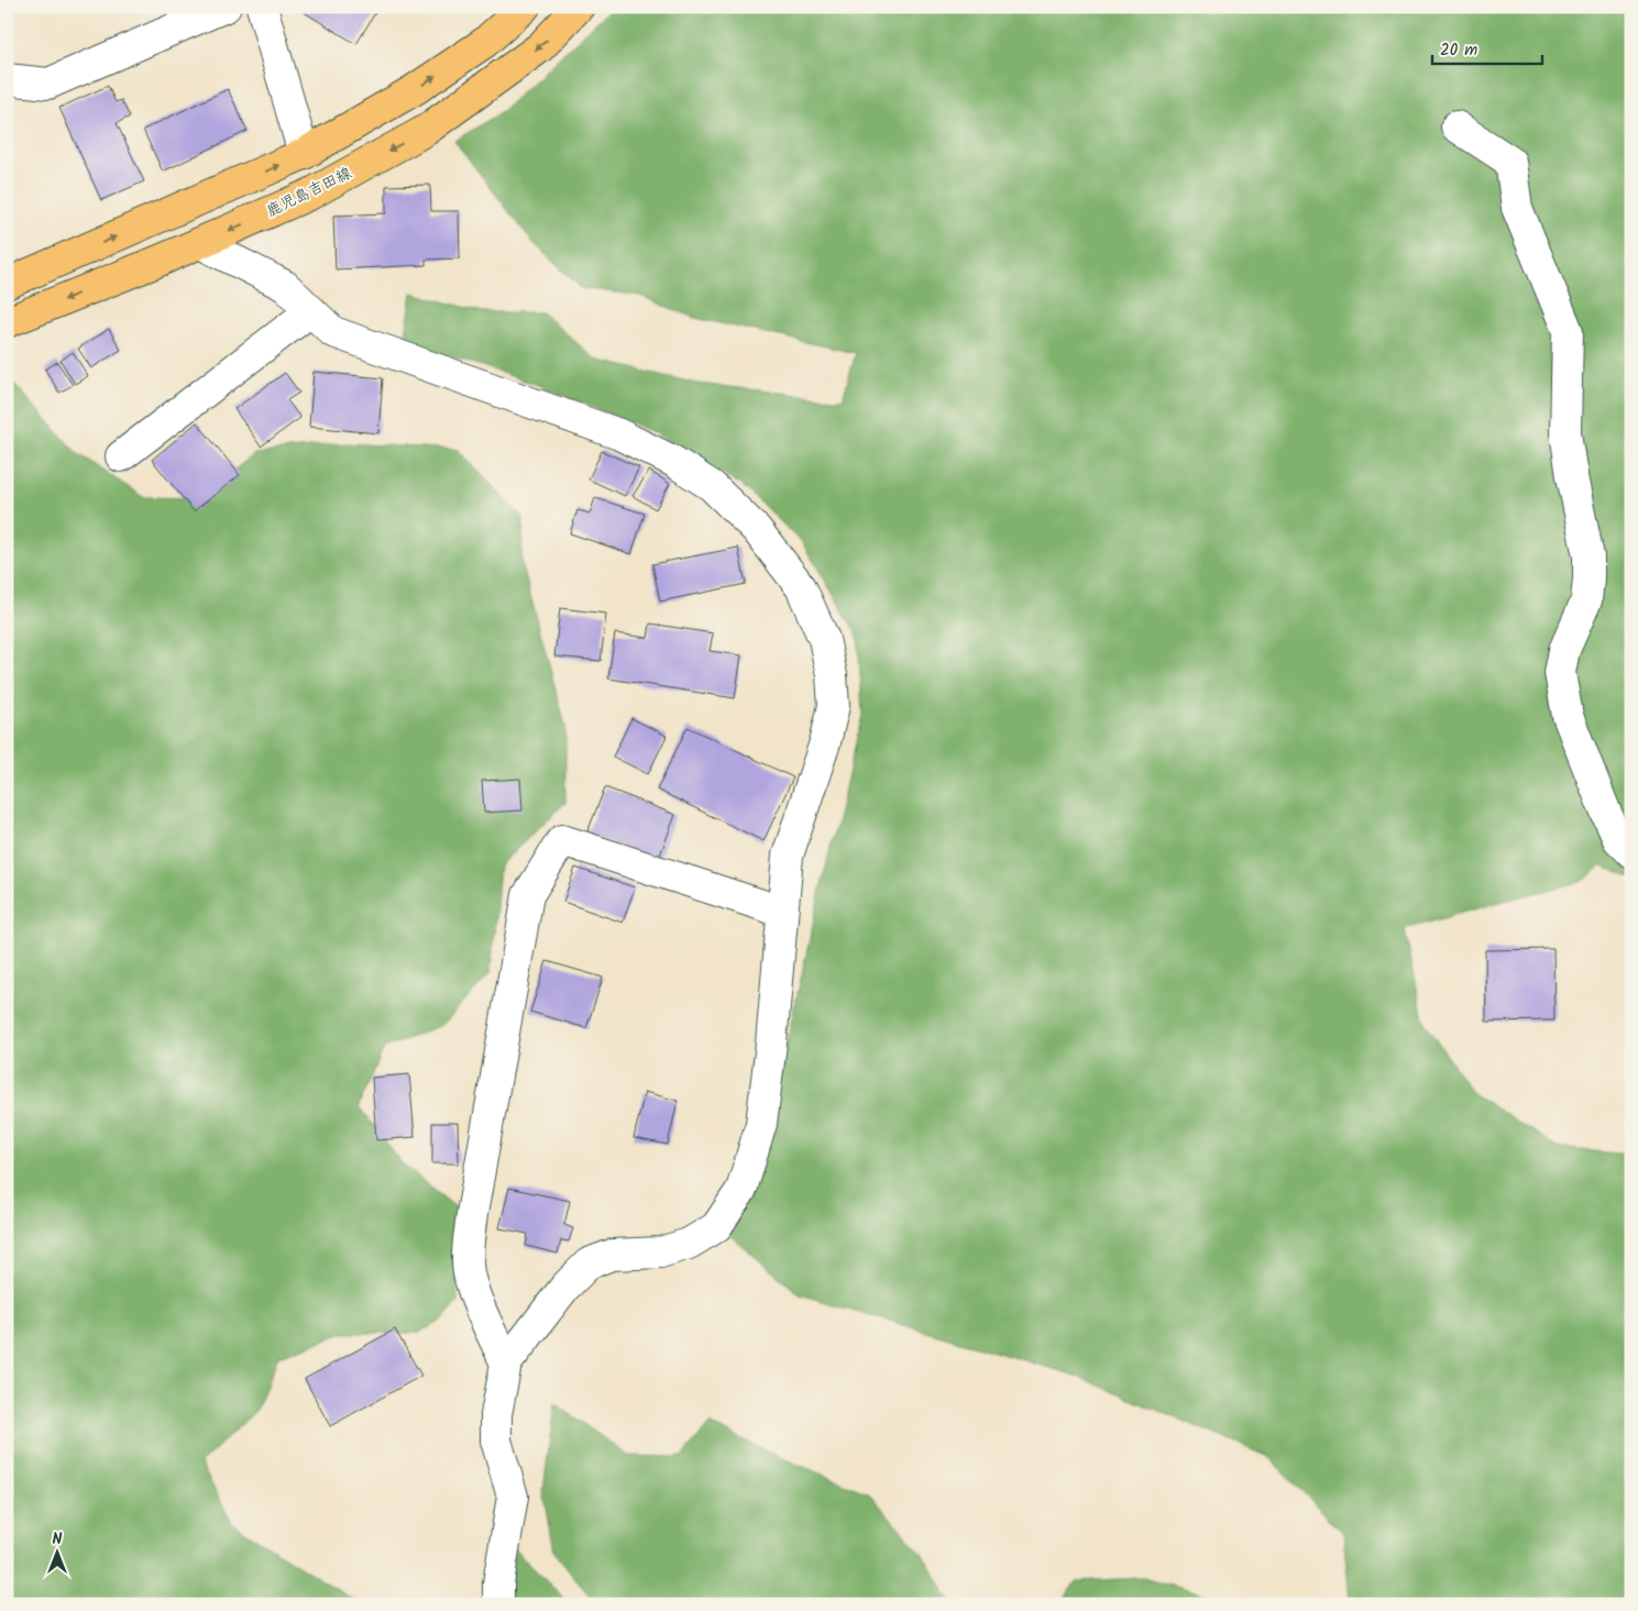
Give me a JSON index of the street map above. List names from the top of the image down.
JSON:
{
  "streets": {
    "main road": ["鹿児島吉田線"]
  },
  "scale_bar": "20 m",
  "north": "top"
}
